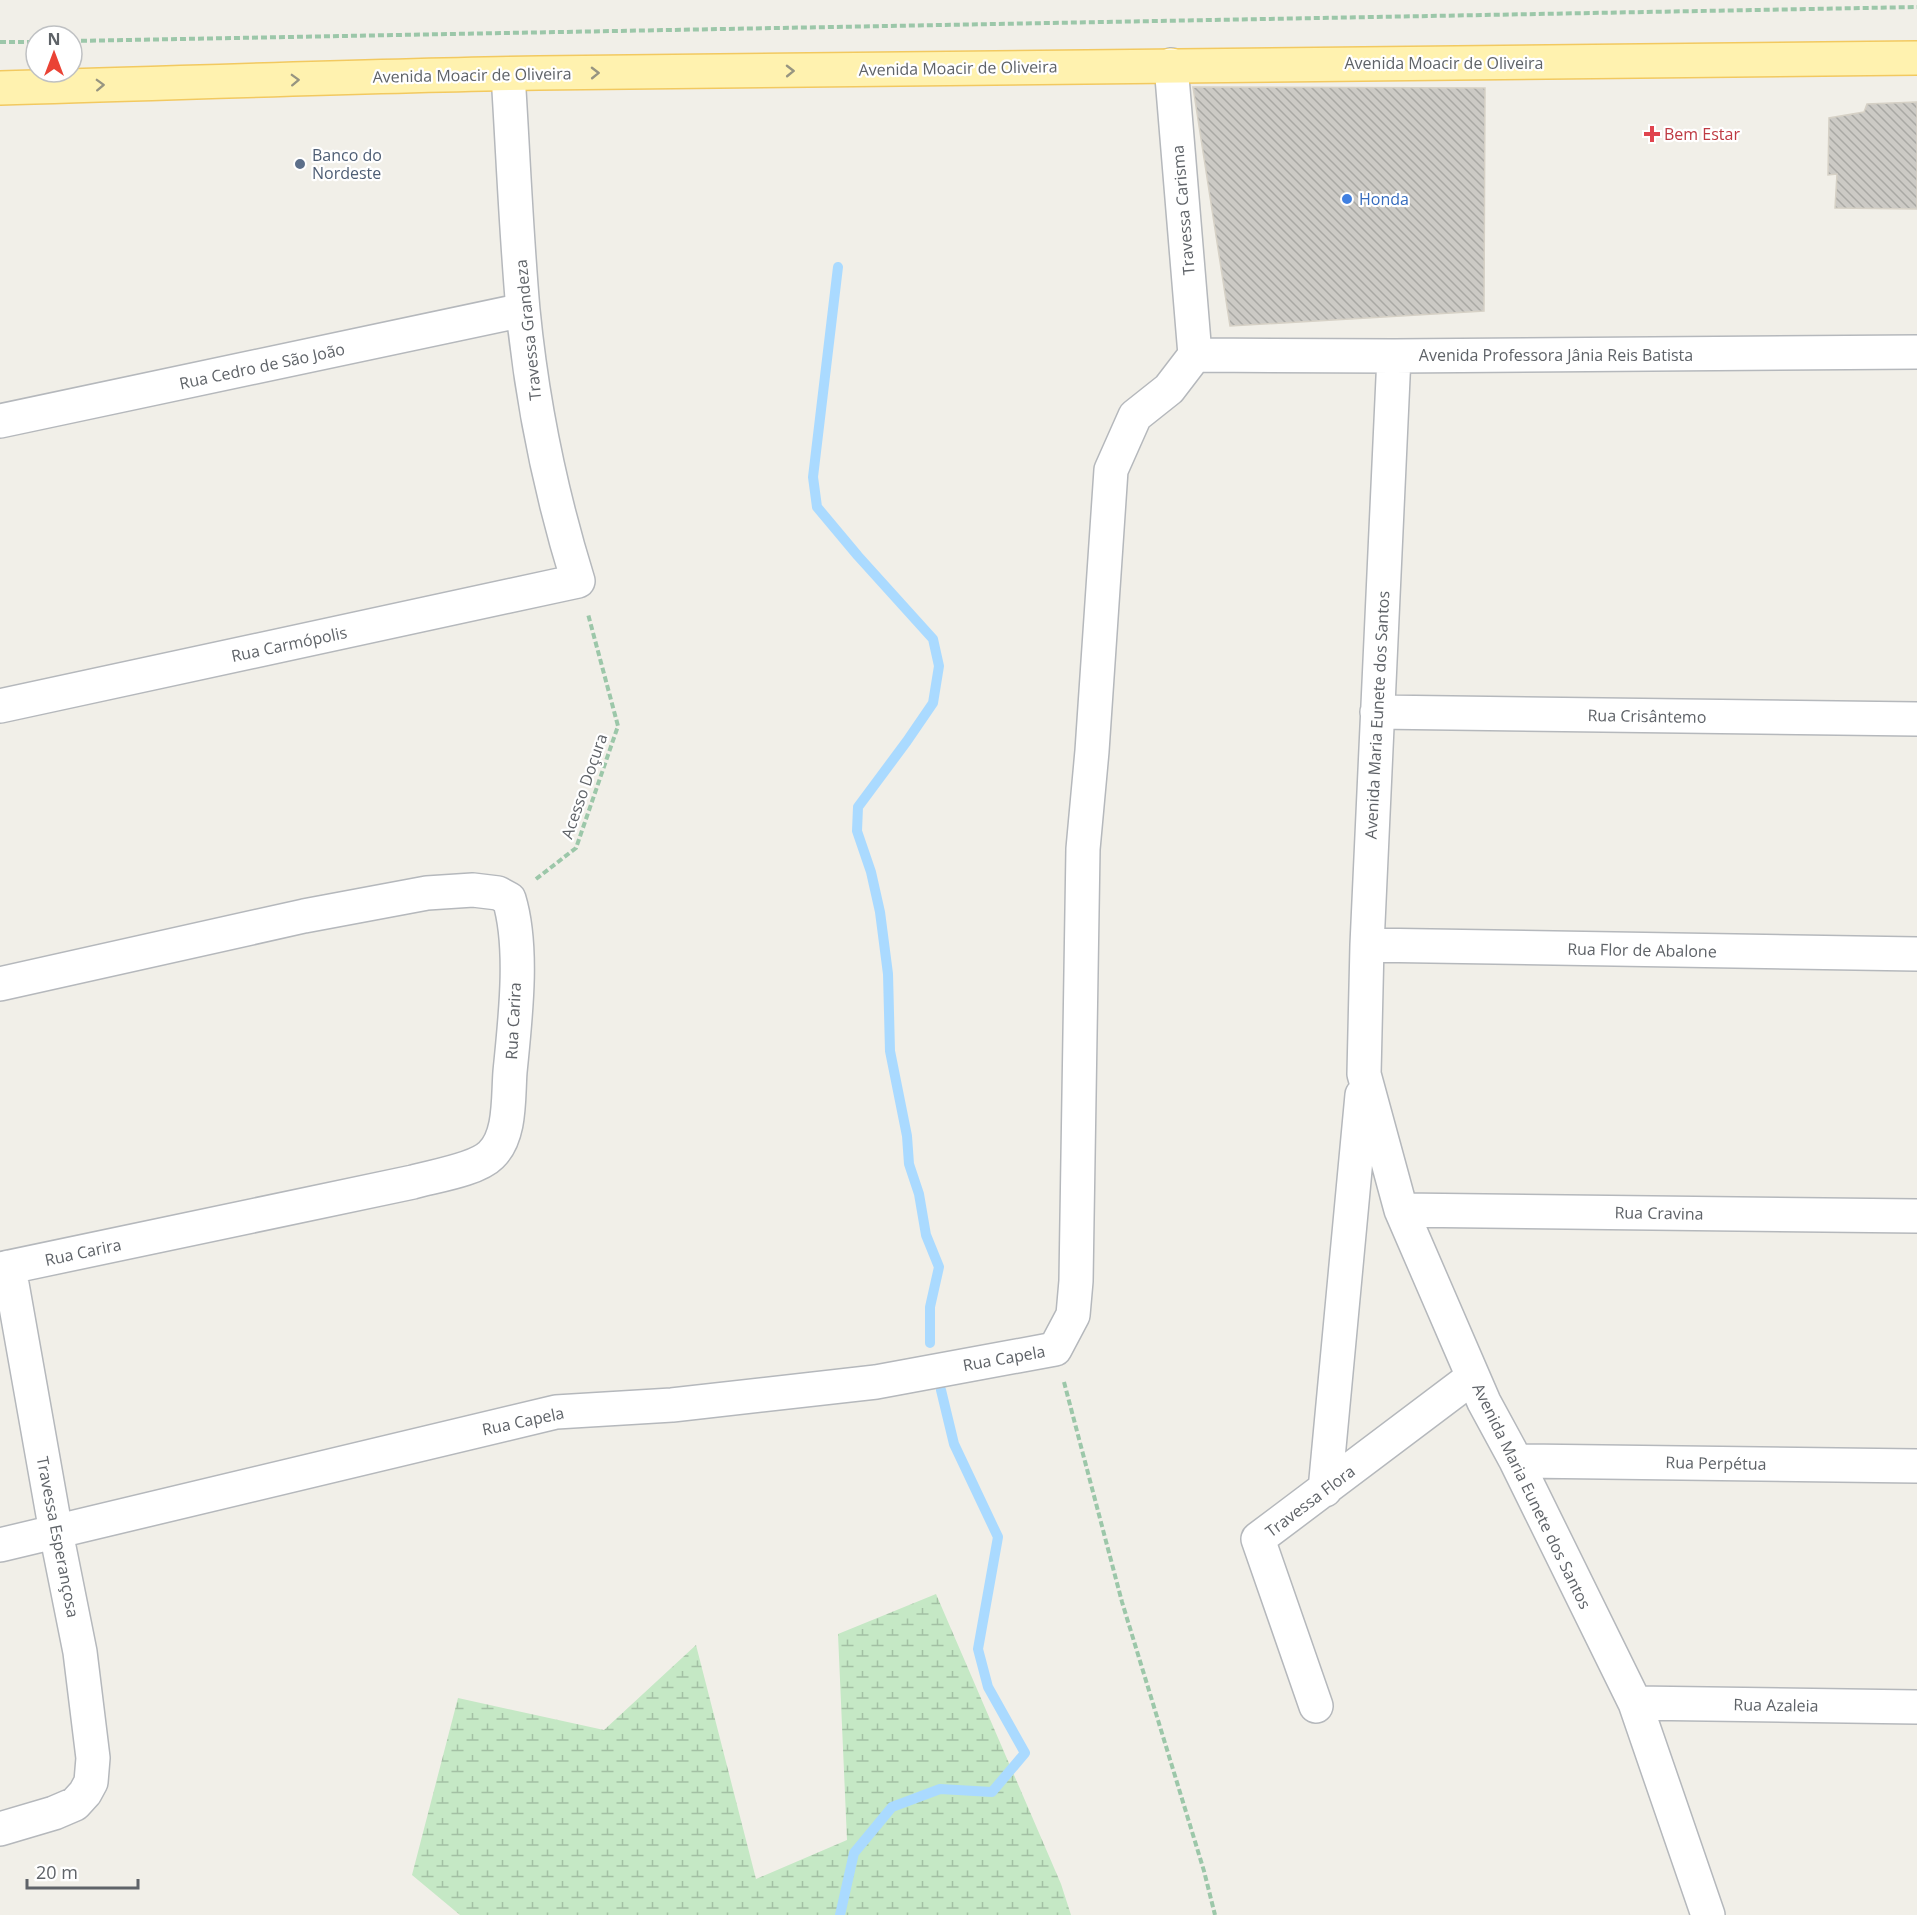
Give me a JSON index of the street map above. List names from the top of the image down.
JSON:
{
  "streets": {
    "main road": ["Avenida Moacir de Oliveira"],
    "street": [
      "Travessa Carisma",
      "Travessa Grandeza",
      "Avenida Professora Jânia Reis Batista",
      "Rua Cedro de São João",
      "Rua Carmópolis",
      "Avenida Maria Eunete dos Santos",
      "Rua Crisântemo",
      "Rua Flor de Abalone",
      "Rua Carira",
      "Rua Cravina",
      "Rua Capela",
      "Rua Perpétua",
      "Travessa Flora",
      "Travessa Esperançosa",
      "Rua Azaleia"
    ],
    "path": ["Acesso Doçura"]
  },
  "crossings": [
    ["Avenida Moacir de Oliveira", "Travessa Carisma"],
    ["Avenida Moacir de Oliveira", "Travessa Grandeza"],
    ["Travessa Carisma", "Avenida Professora Jânia Reis Batista"],
    ["Travessa Grandeza", "Rua Cedro de São João"],
    ["Travessa Grandeza", "Rua Carmópolis"],
    ["Travessa Grandeza", "Acesso Doçura"],
    ["Avenida Professora Jânia Reis Batista", "Avenida Maria Eunete dos Santos"],
    ["Rua Carmópolis", "Acesso Doçura"],
    ["Avenida Maria Eunete dos Santos", "Rua Crisântemo"],
    ["Avenida Maria Eunete dos Santos", "Rua Flor de Abalone"],
    ["Avenida Maria Eunete dos Santos", "Rua Cravina"],
    ["Avenida Maria Eunete dos Santos", "Rua Perpétua"],
    ["Avenida Maria Eunete dos Santos", "Travessa Flora"],
    ["Avenida Maria Eunete dos Santos", "Rua Azaleia"],
    ["Acesso Doçura", "Rua Carira"],
    ["Rua Carira", "Travessa Esperançosa"],
    ["Rua Capela", "Travessa Esperançosa"]
  ],
  "one_way": ["Avenida Moacir de Oliveira"],
  "places": {
    "health": ["Bem Estar"],
    "other": ["Banco do Nordeste", "Honda"]
  },
  "scale_bar": "20 m",
  "north": "top"
}
